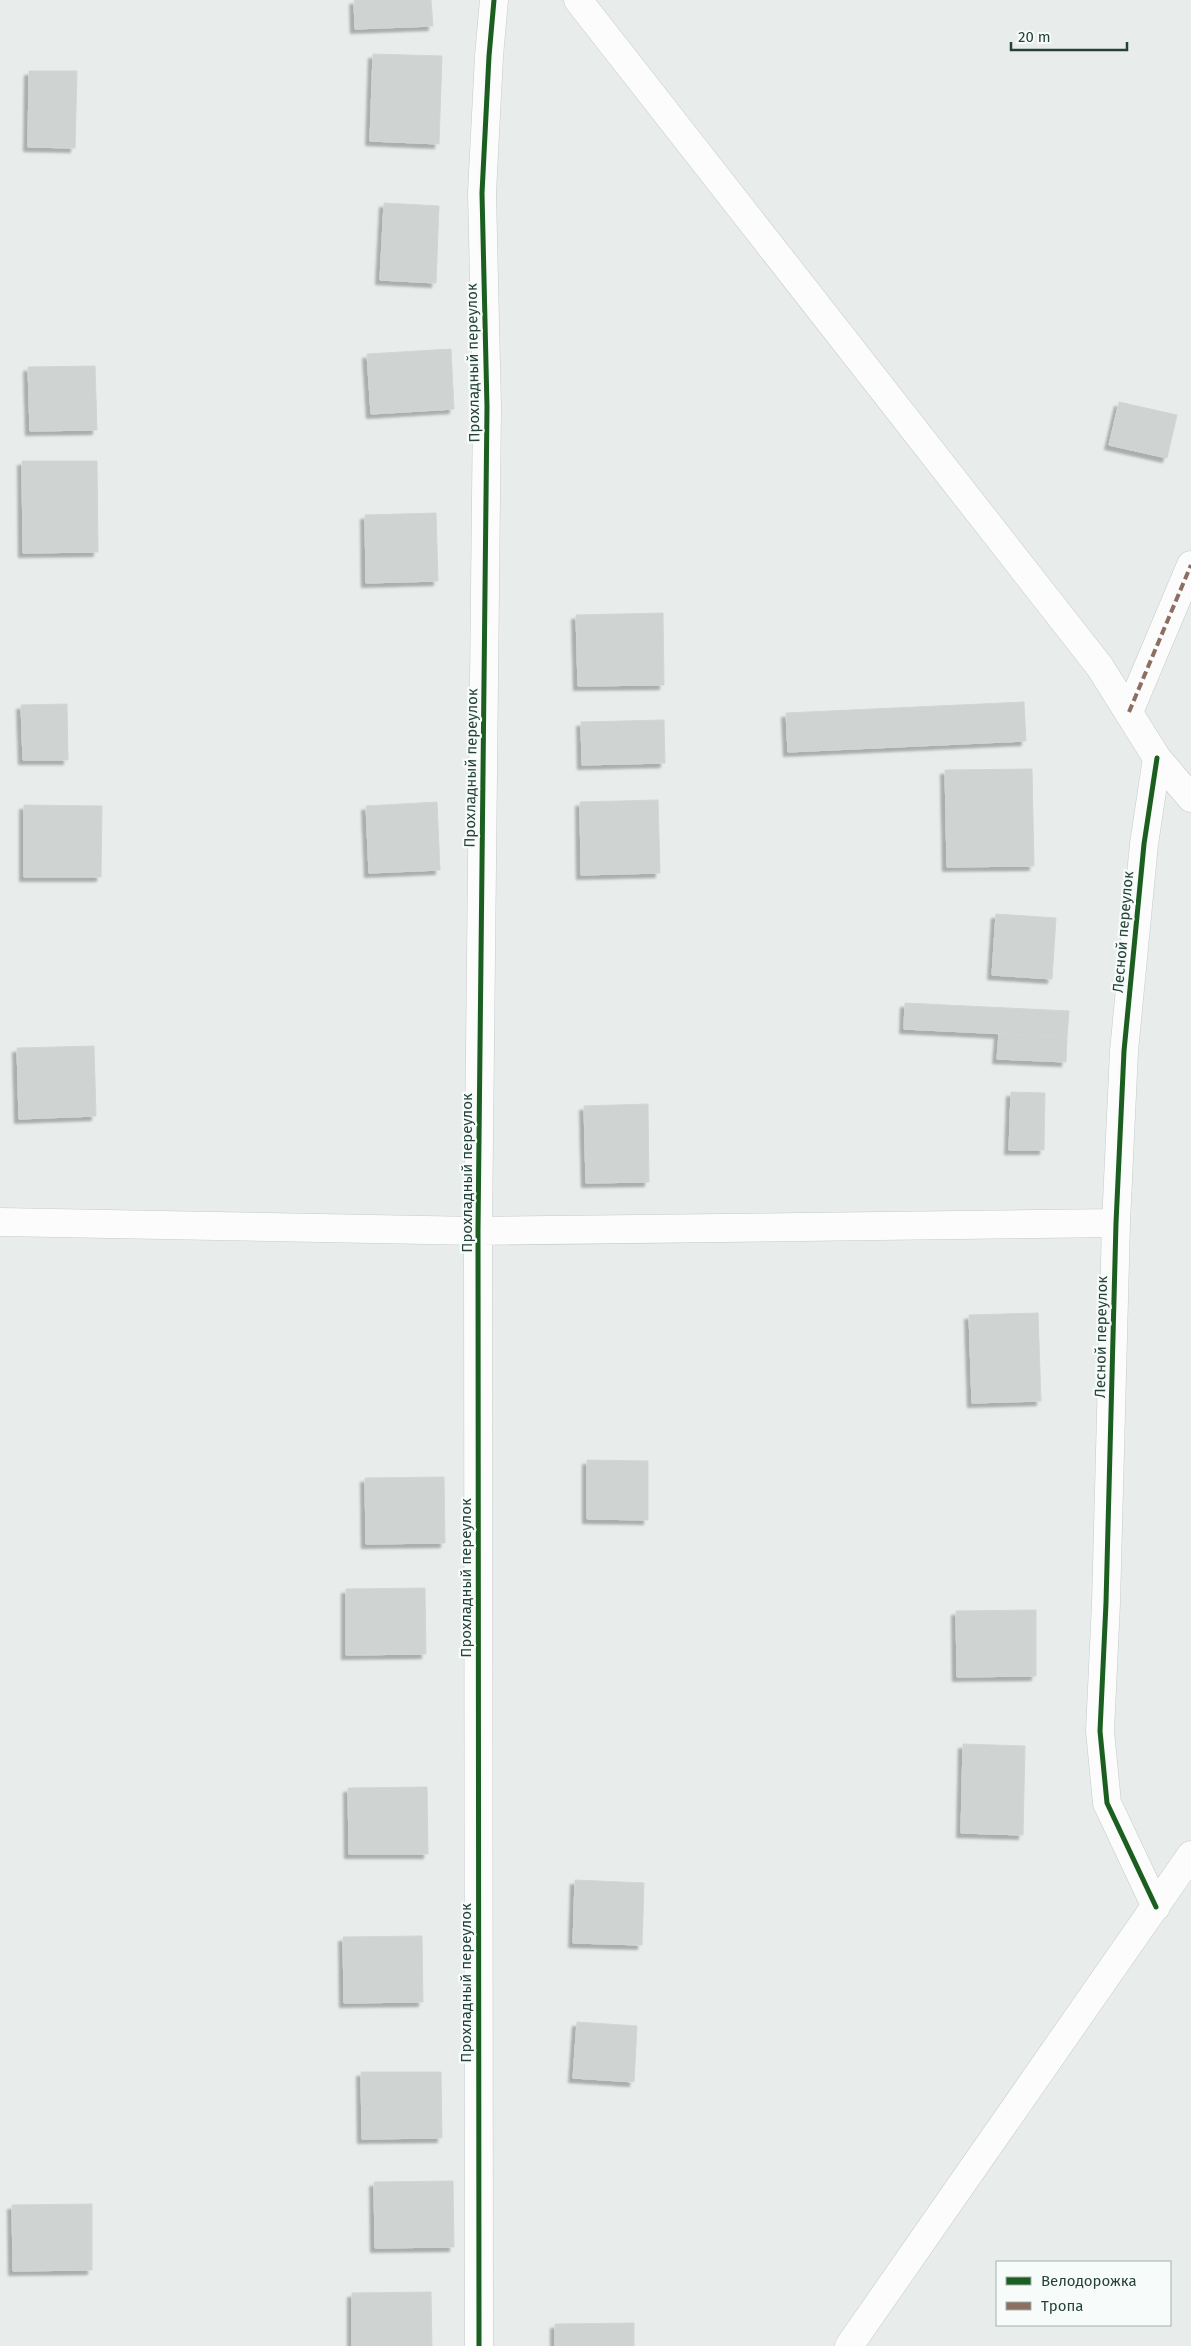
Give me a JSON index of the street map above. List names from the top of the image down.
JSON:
{
  "streets": {
    "street": ["Прохладный переулок", "Лесной переулок"]
  },
  "legend": ["Велодорожка", "Тропа"],
  "scale_bar": "20 m"
}
